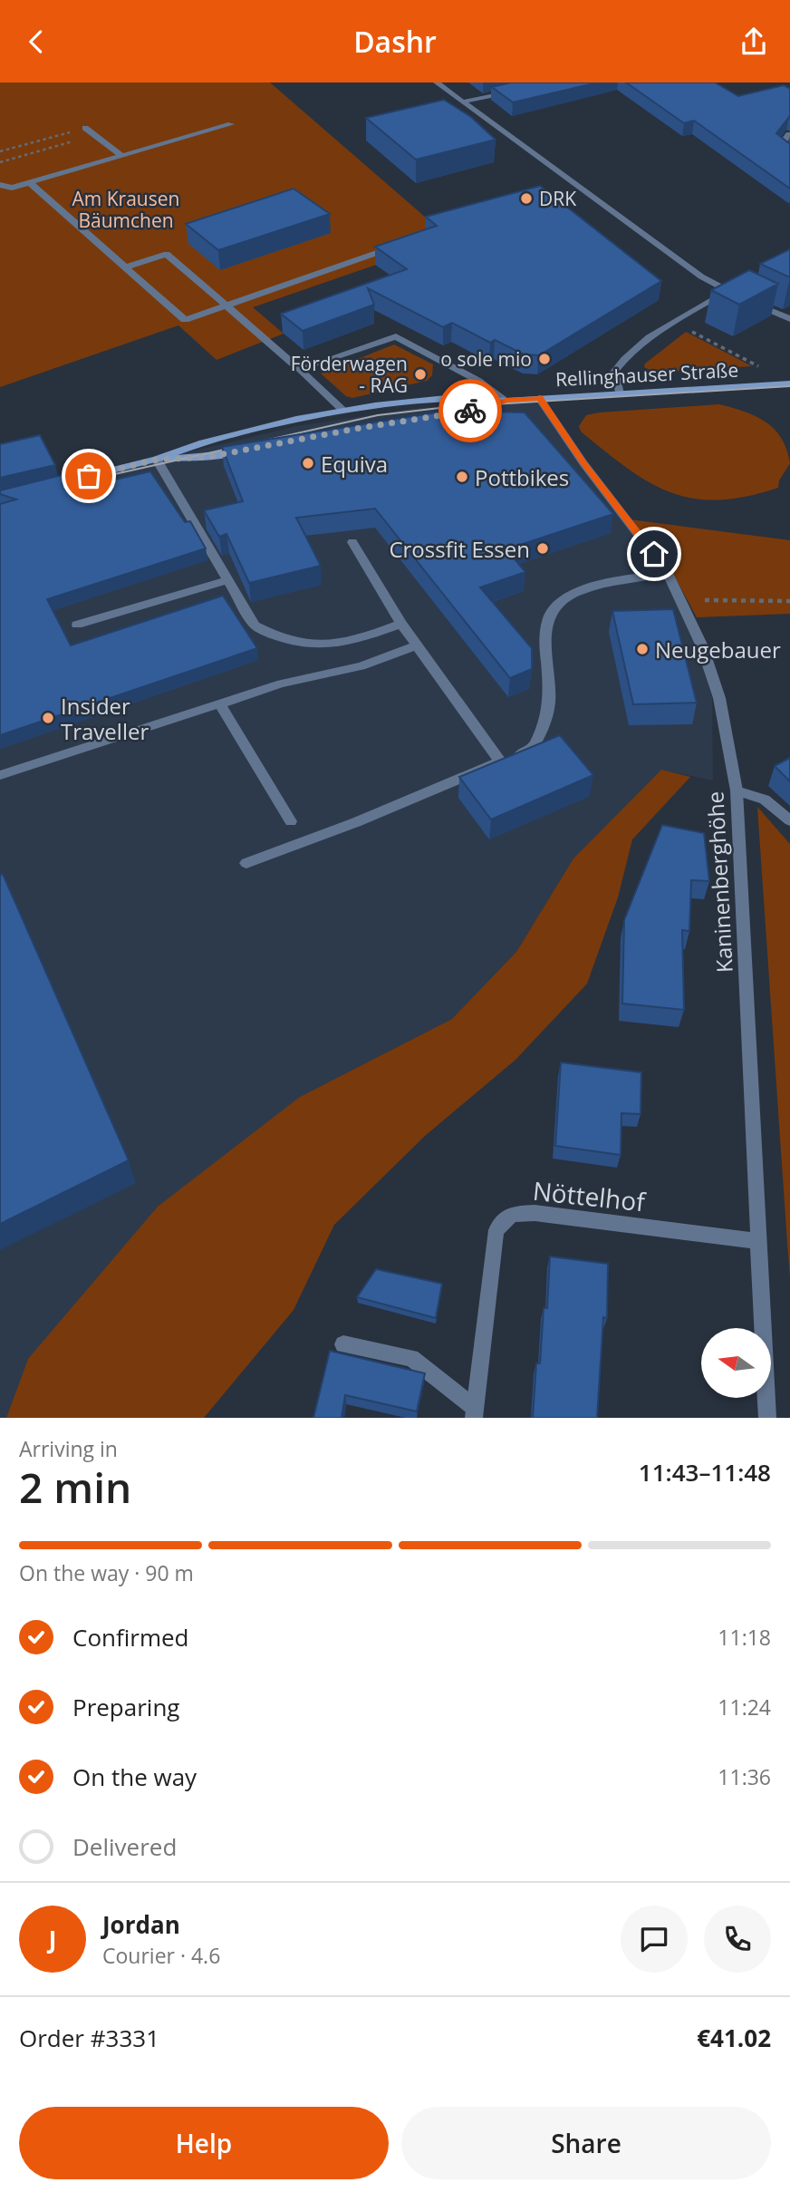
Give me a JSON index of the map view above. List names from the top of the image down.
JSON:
{
  "streets": {
    "main road": ["Rellinghauser Straße"],
    "street": ["Kaninenberghöhe", "Nöttelhof"]
  },
  "crossings": [
    ["Rellinghauser Straße", "Kaninenberghöhe"],
    ["Kaninenberghöhe", "Nöttelhof"]
  ],
  "parks": ["Am Krausen Bäumchen"],
  "places": [
    "DRK",
    "o sole mio",
    "Förderwagen - RAG",
    "Equiva",
    "Pottbikes",
    "Crossfit Essen",
    "Neugebauer",
    "Insider Traveller"
  ],
  "north": "left",
  "page": {
    "header": "Dashr",
    "heading": ["2 min", "Arriving in", "11:43–11:48"],
    "panel": [
      "Jordan",
      "Courier · 4.6",
      "Order #3331",
      "€41.02"
    ],
    "bar": "On the way · 90 m",
    "list": [
      ["Confirmed", "11:18"],
      ["Preparing", "11:24"],
      ["On the way", "11:36"],
      "Delivered"
    ],
    "round": "J",
    "buttons": ["Help", "Share"]
  }
}
